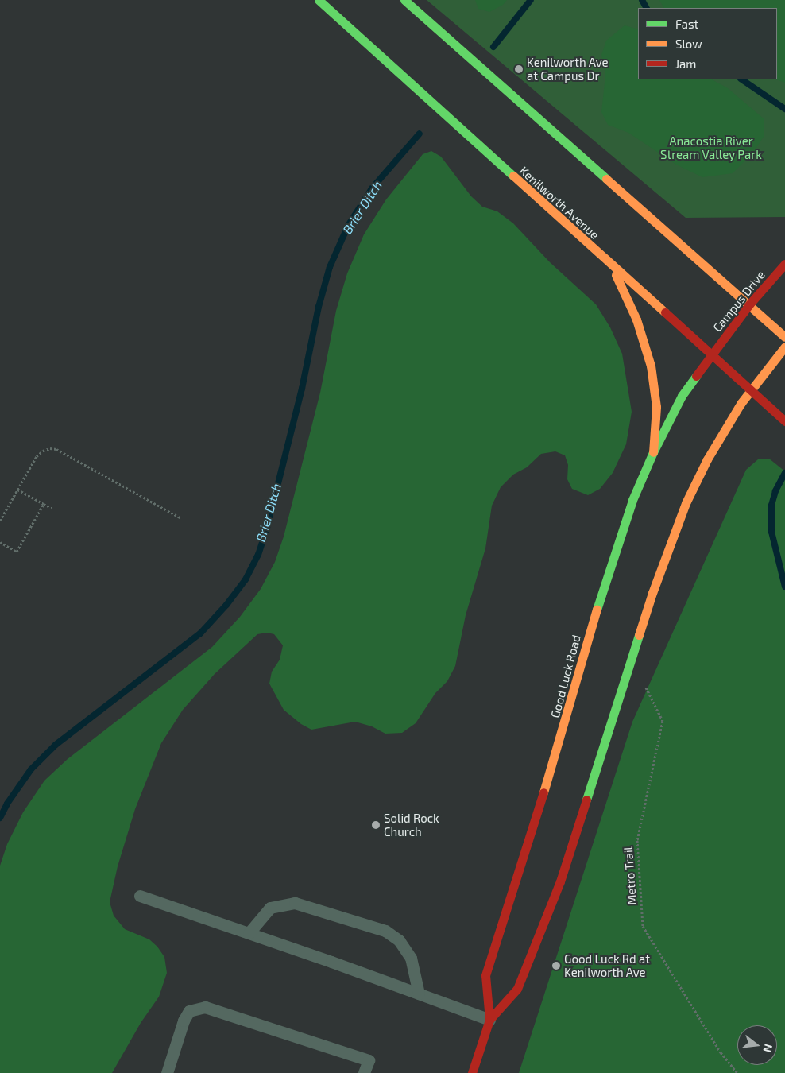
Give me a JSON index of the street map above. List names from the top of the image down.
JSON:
{
  "streets": {
    "main road": ["Kenilworth Avenue", "Campus Drive", "Good Luck Road"],
    "path": ["Metro Trail"]
  },
  "crossings": [
    ["Kenilworth Avenue", "Campus Drive"],
    ["Kenilworth Avenue", "Good Luck Road"],
    ["Campus Drive", "Good Luck Road"],
    ["Good Luck Road", "Metro Trail"]
  ],
  "water": ["Brier Ditch"],
  "parks": ["Anacostia River Stream Valley Park"],
  "places": ["Kenilworth Ave at Campus Dr", "Solid Rock Church", "Good Luck Rd at Kenilworth Ave"],
  "legend": ["Fast", "Slow", "Jam"],
  "north": "right"
}
